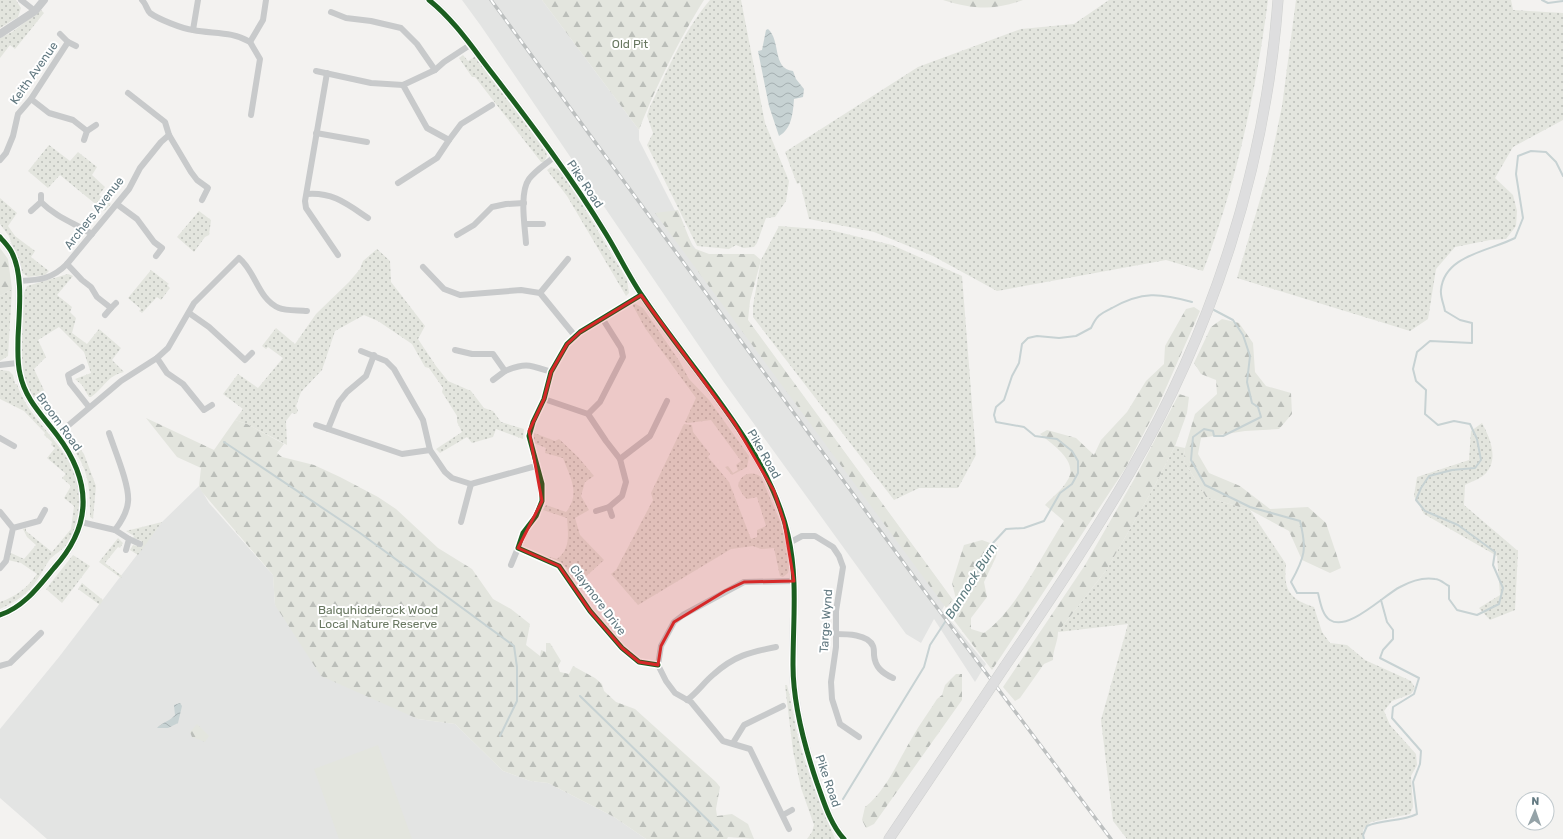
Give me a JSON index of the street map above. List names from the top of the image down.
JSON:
{
  "streets": {
    "street": [
      "Keith Avenue",
      "Pike Road",
      "Archers Avenue",
      "Broom Road",
      "Claymore Drive",
      "Targe Wynd"
    ]
  },
  "crossings": [
    ["Pike Road", "Targe Wynd"],
    ["Archers Avenue", "Broom Road"]
  ],
  "water": ["Bannock Burn"],
  "parks": ["Old Pit", "Balquhidderock Wood Local Nature Reserve"],
  "north": "top"
}
